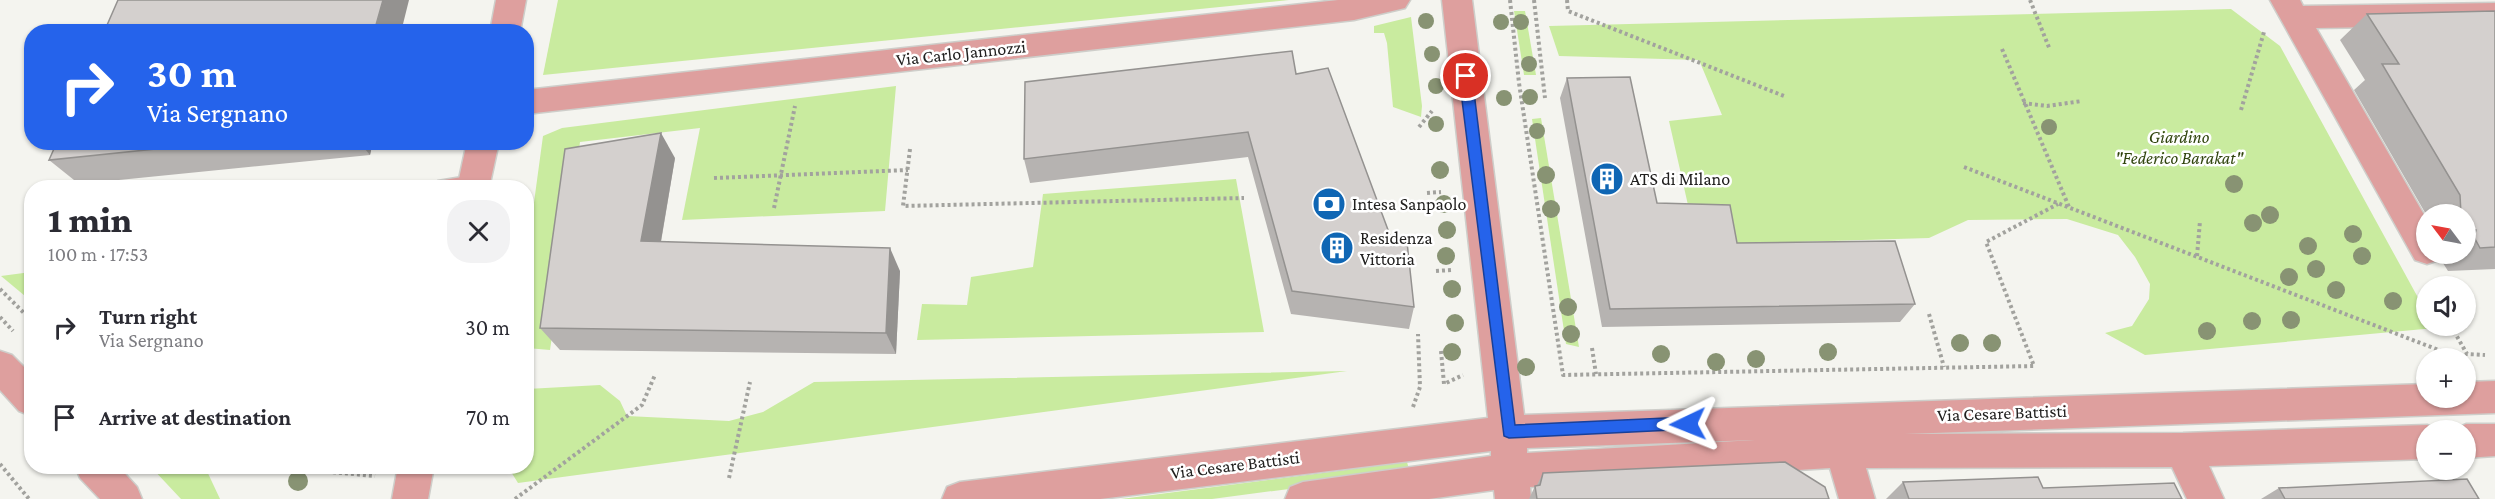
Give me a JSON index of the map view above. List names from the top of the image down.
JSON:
{
  "streets": {
    "street": ["Via Carlo Jannozzi", "Via Cesare Battisti"]
  },
  "parks": ["Giardino \"Federico Barakat\""],
  "places": {
    "building": ["ATS di Milano", "Residenza Vittoria"],
    "bank": ["Intesa Sanpaolo"]
  },
  "north": "top left",
  "page": {
    "turn": ["30 m", "Via Sergnano"],
    "heading": ["1 min", "100 m · 17:53"],
    "map_buttons": ["+", "−"],
    "list": [
      {
        "name": "Turn right",
        "note": "Via Sergnano",
        "value": "30 m"
      },
      {
        "name": "Arrive at destination",
        "value": "70 m"
      }
    ]
  }
}
